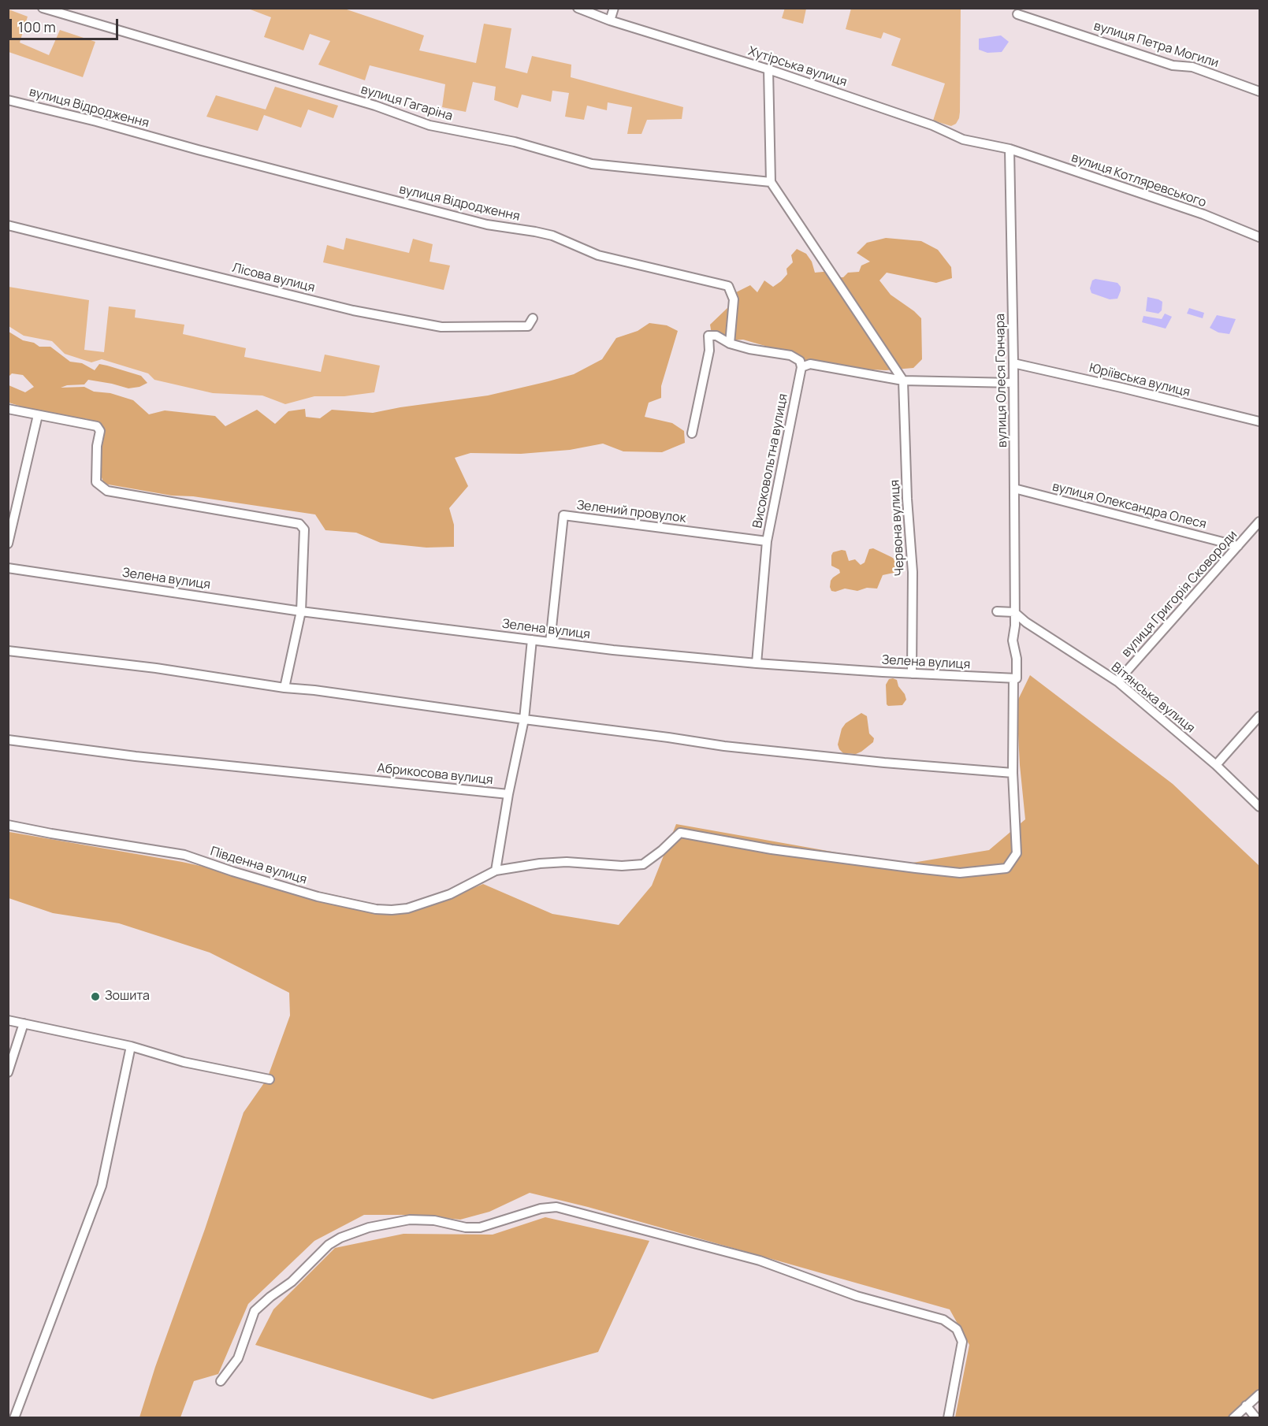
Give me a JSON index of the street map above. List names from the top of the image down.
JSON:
{
  "streets": {
    "street": [
      "вулиця Петра Могили",
      "Хутірська вулиця",
      "вулиця Гагаріна",
      "вулиця Відродження",
      "вулиця Котляревського",
      "Лісова вулиця",
      "вулиця Олеся Гончара",
      "Юріївська вулиця",
      "Високовольтна вулиця",
      "вулиця Олександра Олеся",
      "Зелений провулок",
      "Червона вулиця",
      "Зелена вулиця",
      "вулиця Григорія Сковороди",
      "Вітянська вулиця",
      "Абрикосова вулиця",
      "Південна вулиця"
    ]
  },
  "crossings": [
    ["Хутірська вулиця", "вулиця Котляревського"],
    ["Хутірська вулиця", "вулиця Олеся Гончара"],
    ["вулиця Котляревського", "вулиця Олеся Гончара"],
    ["вулиця Олеся Гончара", "Юріївська вулиця"],
    ["вулиця Олеся Гончара", "вулиця Олександра Олеся"],
    ["вулиця Олеся Гончара", "Вітянська вулиця"],
    ["Високовольтна вулиця", "Зелений провулок"],
    ["Високовольтна вулиця", "Зелена вулиця"],
    ["вулиця Олександра Олеся", "вулиця Григорія Сковороди"],
    ["Зелений провулок", "Зелена вулиця"],
    ["Червона вулиця", "Зелена вулиця"],
    ["Зелена вулиця", "Абрикосова вулиця"],
    ["вулиця Григорія Сковороди", "Вітянська вулиця"]
  ],
  "places": ["Зошита"],
  "scale_bar": "100 m"
}
